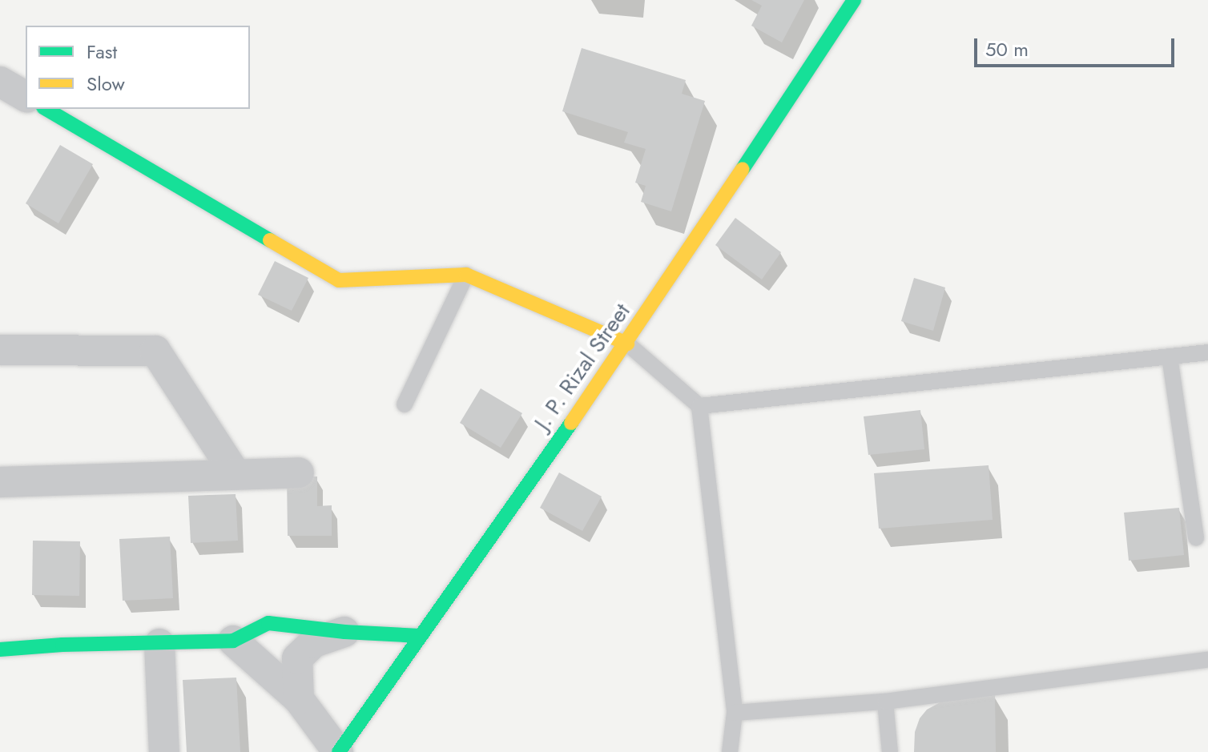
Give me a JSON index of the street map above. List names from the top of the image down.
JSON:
{
  "streets": {
    "street": ["J. P. Rizal Street"]
  },
  "legend": ["Fast", "Slow"],
  "scale_bar": "50 m"
}
